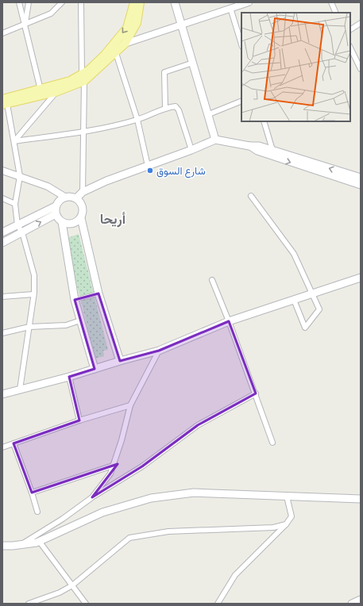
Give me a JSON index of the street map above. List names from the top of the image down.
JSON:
{
  "districts": ["أريحا"],
  "places": ["شارع السوق"]
}
